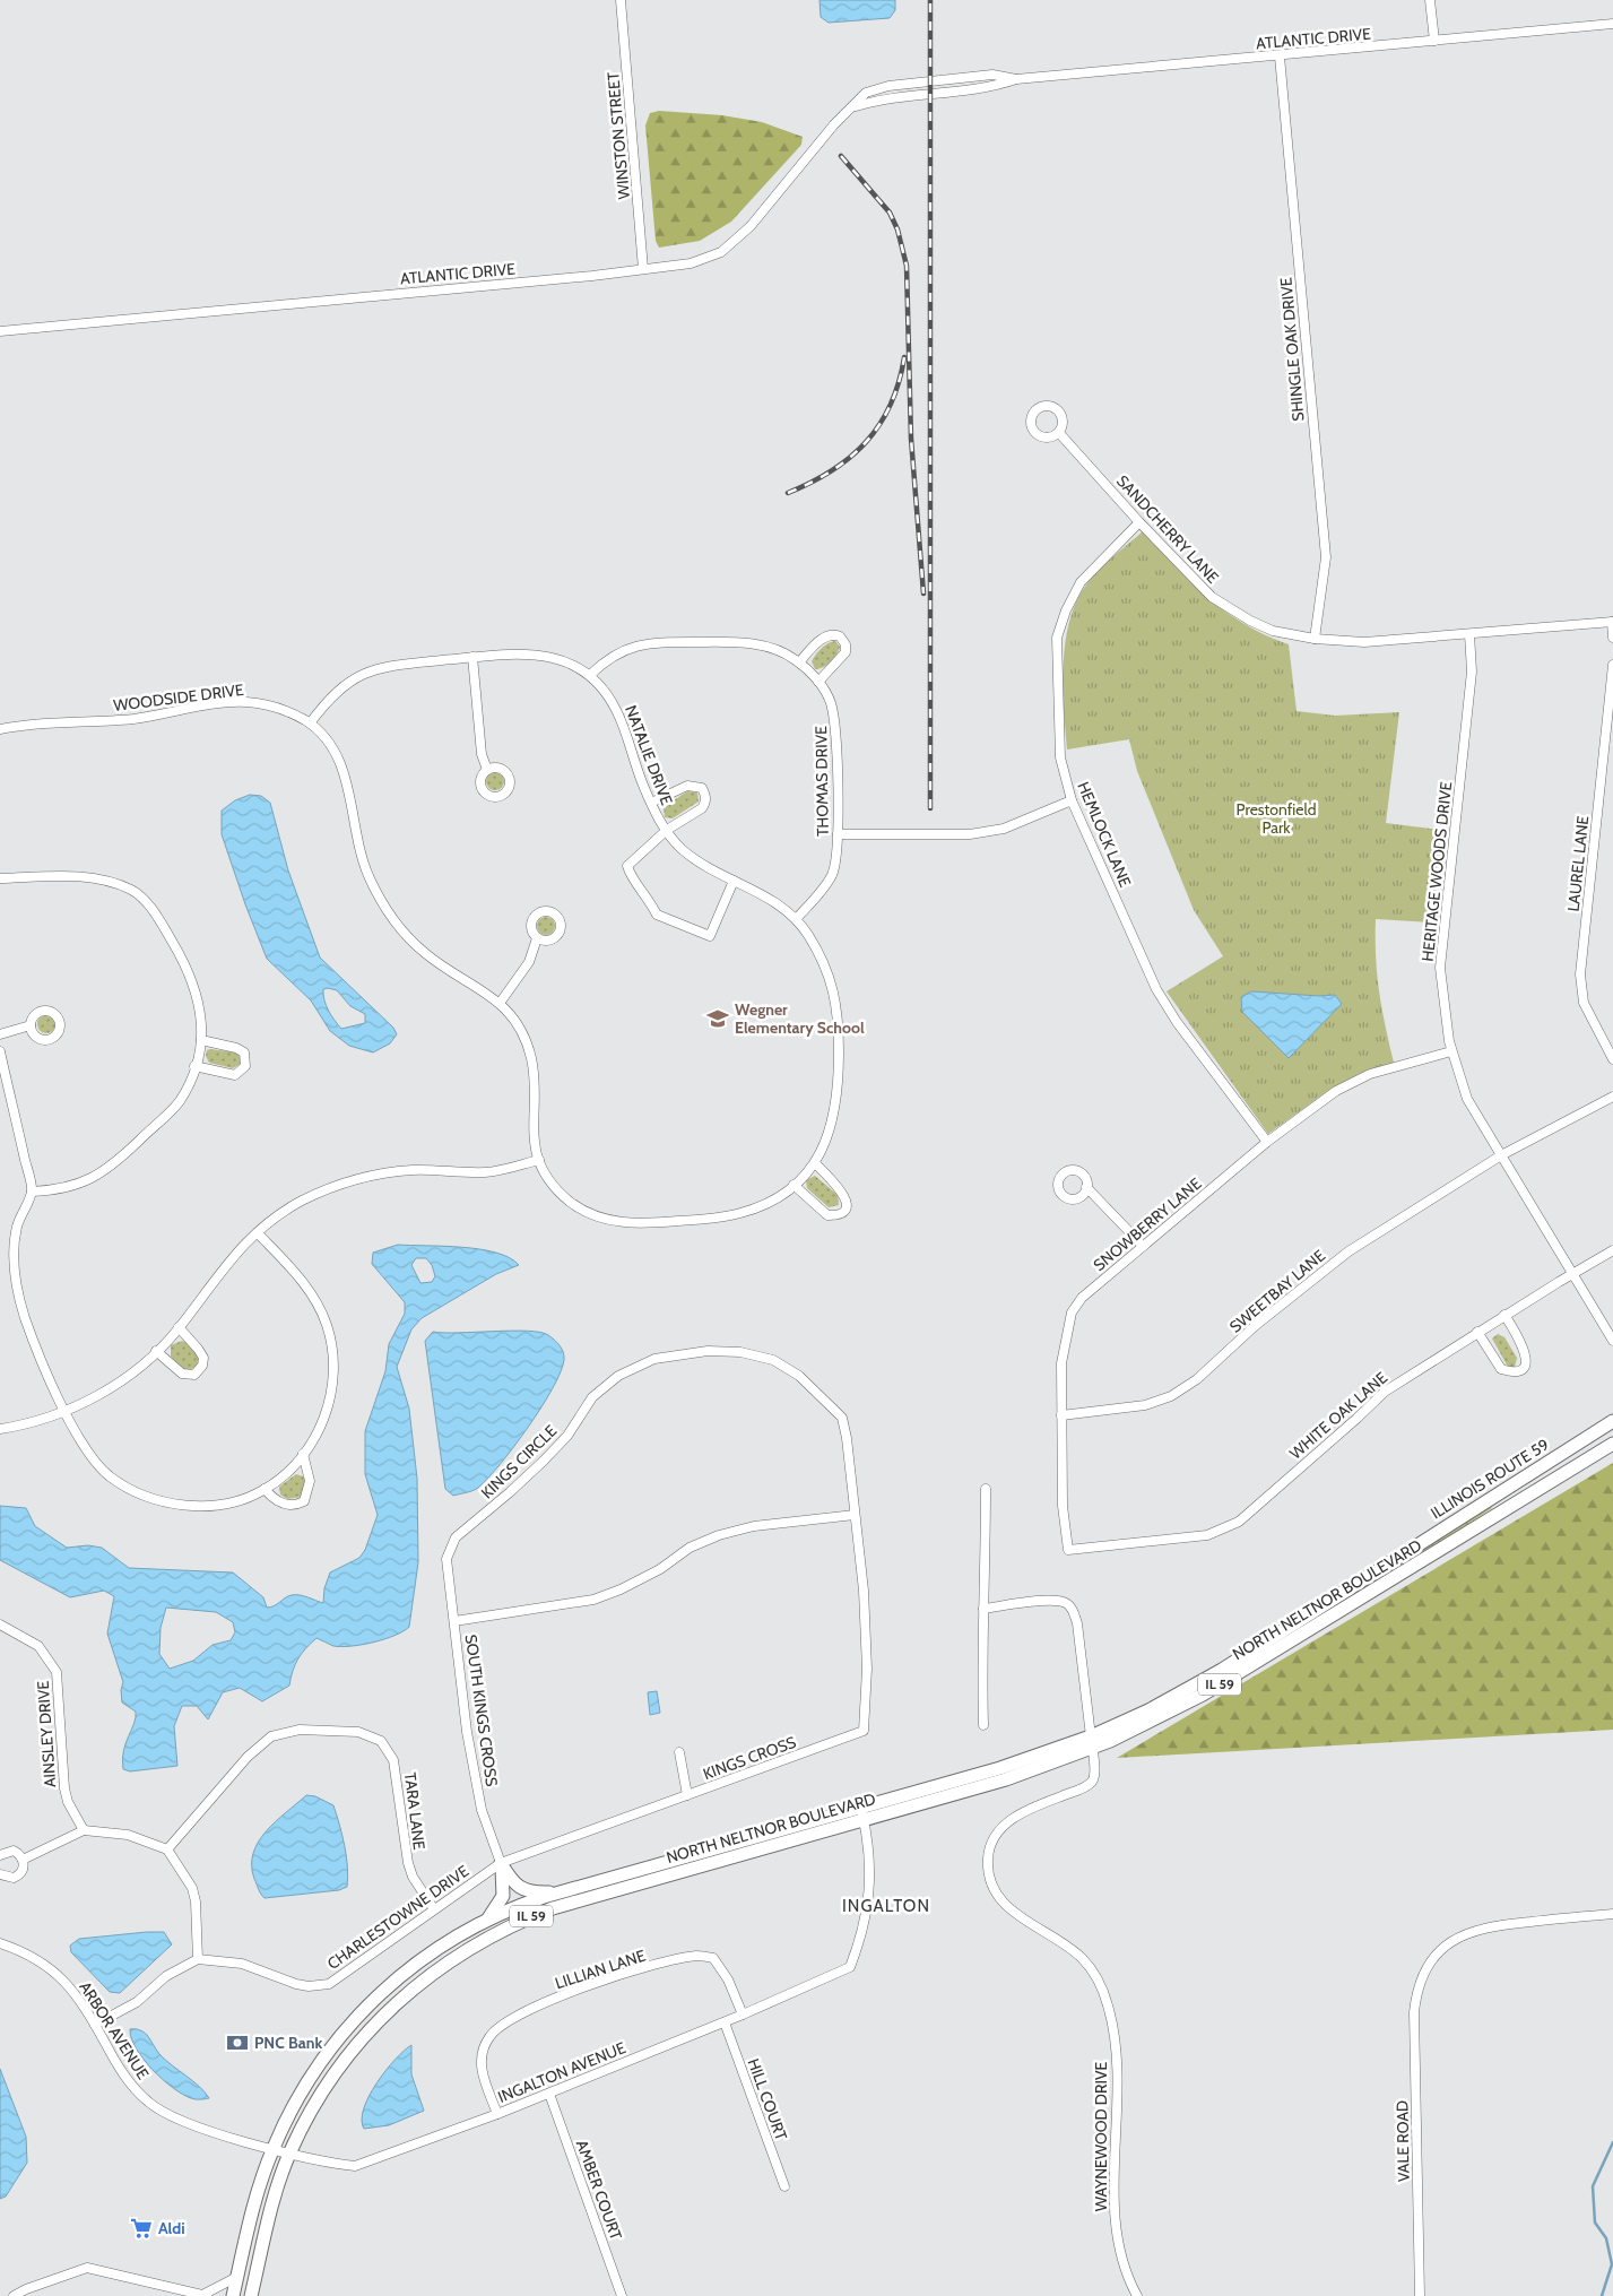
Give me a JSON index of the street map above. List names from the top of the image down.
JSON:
{
  "streets": {
    "main road": ["ILLINOIS ROUTE 59", "NORTH NELTNOR BOULEVARD", "IL 59"],
    "street": [
      "ATLANTIC DRIVE",
      "WINSTON STREET",
      "SHINGLE OAK DRIVE",
      "SANDCHERRY LANE",
      "WOODSIDE DRIVE",
      "NATALIE DRIVE",
      "THOMAS DRIVE",
      "HEMLOCK LANE",
      "LAUREL LANE",
      "HERITAGE WOODS DRIVE",
      "SNOWBERRY LANE",
      "SWEETBAY LANE",
      "WHITE OAK LANE",
      "KINGS CIRCLE",
      "SOUTH KINGS CROSS",
      "AINSLEY DRIVE",
      "KINGS CROSS",
      "TARA LANE",
      "CHARLESTOWNE DRIVE",
      "LILLIAN LANE",
      "ARBOR AVENUE",
      "INGALTON AVENUE",
      "HILL COURT",
      "WAYNEWOOD DRIVE",
      "VALE ROAD",
      "AMBER COURT"
    ]
  },
  "crossings": [
    ["ATLANTIC DRIVE", "WINSTON STREET"],
    ["ATLANTIC DRIVE", "SHINGLE OAK DRIVE"],
    ["SHINGLE OAK DRIVE", "SANDCHERRY LANE"],
    ["SANDCHERRY LANE", "HEMLOCK LANE"],
    ["SANDCHERRY LANE", "HERITAGE WOODS DRIVE"],
    ["WOODSIDE DRIVE", "NATALIE DRIVE"],
    ["WOODSIDE DRIVE", "THOMAS DRIVE"],
    ["NATALIE DRIVE", "THOMAS DRIVE"],
    ["HEMLOCK LANE", "SNOWBERRY LANE"],
    ["HERITAGE WOODS DRIVE", "SNOWBERRY LANE"],
    ["HERITAGE WOODS DRIVE", "SWEETBAY LANE"],
    ["HERITAGE WOODS DRIVE", "WHITE OAK LANE"],
    ["SNOWBERRY LANE", "SWEETBAY LANE"],
    ["SNOWBERRY LANE", "WHITE OAK LANE"],
    ["KINGS CIRCLE", "SOUTH KINGS CROSS"],
    ["KINGS CIRCLE", "KINGS CROSS"],
    ["ILLINOIS ROUTE 59", "NORTH NELTNOR BOULEVARD"],
    ["NORTH NELTNOR BOULEVARD", "ARBOR AVENUE"],
    ["NORTH NELTNOR BOULEVARD", "INGALTON AVENUE"],
    ["NORTH NELTNOR BOULEVARD", "WAYNEWOOD DRIVE"],
    ["SOUTH KINGS CROSS", "KINGS CROSS"],
    ["SOUTH KINGS CROSS", "CHARLESTOWNE DRIVE"],
    ["KINGS CROSS", "CHARLESTOWNE DRIVE"],
    ["TARA LANE", "CHARLESTOWNE DRIVE"],
    ["LILLIAN LANE", "INGALTON AVENUE"],
    ["ARBOR AVENUE", "INGALTON AVENUE"],
    ["INGALTON AVENUE", "HILL COURT"],
    ["INGALTON AVENUE", "AMBER COURT"]
  ],
  "districts": ["INGALTON"],
  "parks": ["Prestonfield Park"],
  "places": {
    "school or university": ["Wegner Elementary School"],
    "bank": ["PNC Bank"],
    "supermarket": ["Aldi"]
  }
}
